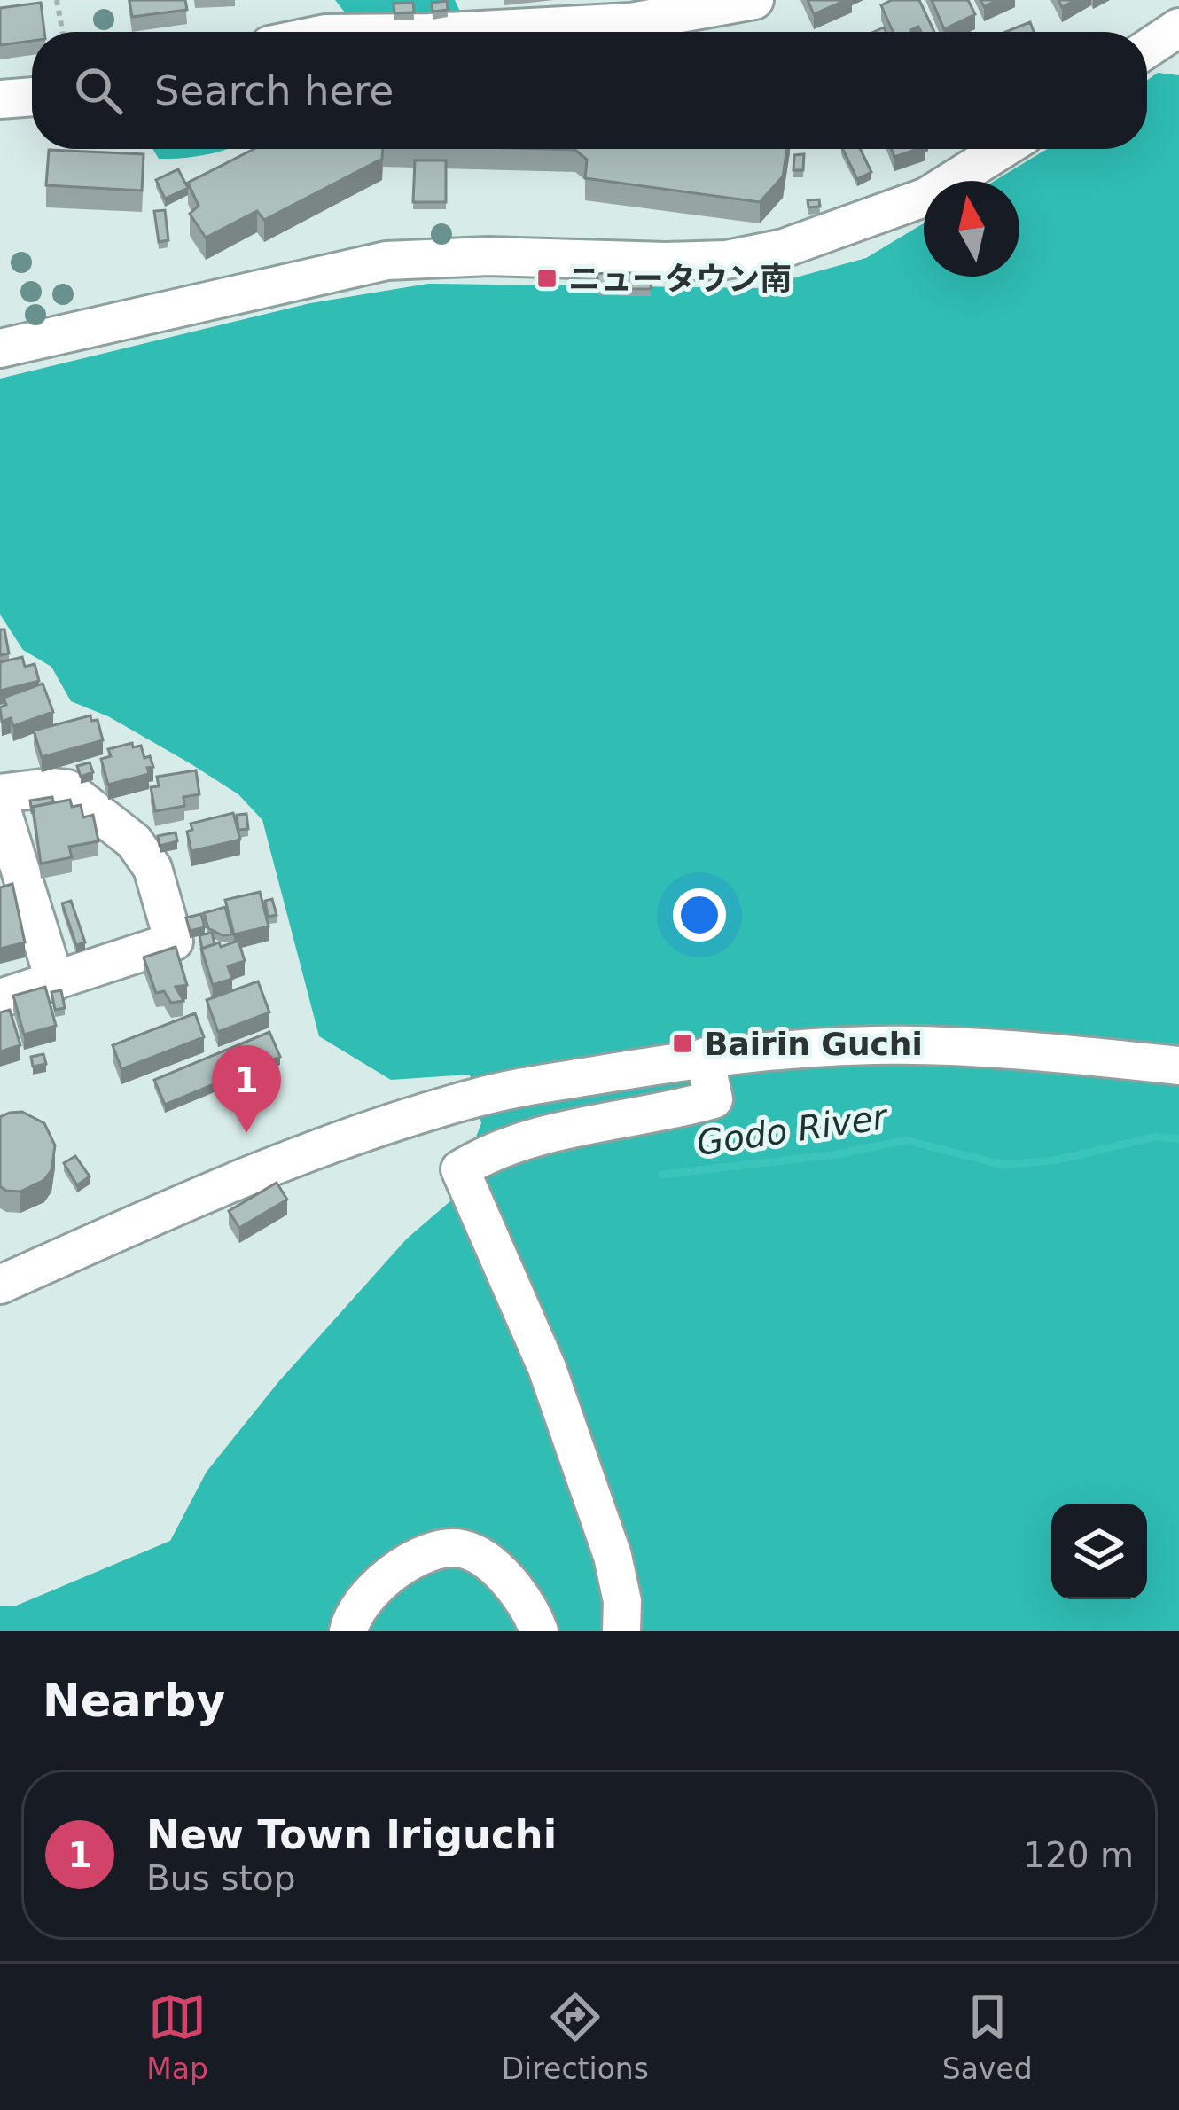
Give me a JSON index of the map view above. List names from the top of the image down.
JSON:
{
  "water": ["Godo River"],
  "places": {
    "transit": ["ニュータウン南", "Bairin Guchi"]
  },
  "north": "top",
  "page": {
    "search": "Search here",
    "pins": "1",
    "heading": "Nearby",
    "list": [
      {
        "mark": "1",
        "name": "New Town Iriguchi",
        "note": "Bus stop",
        "value": "120 m"
      }
    ],
    "nav": ["Map", "Directions", "Saved"]
  }
}
